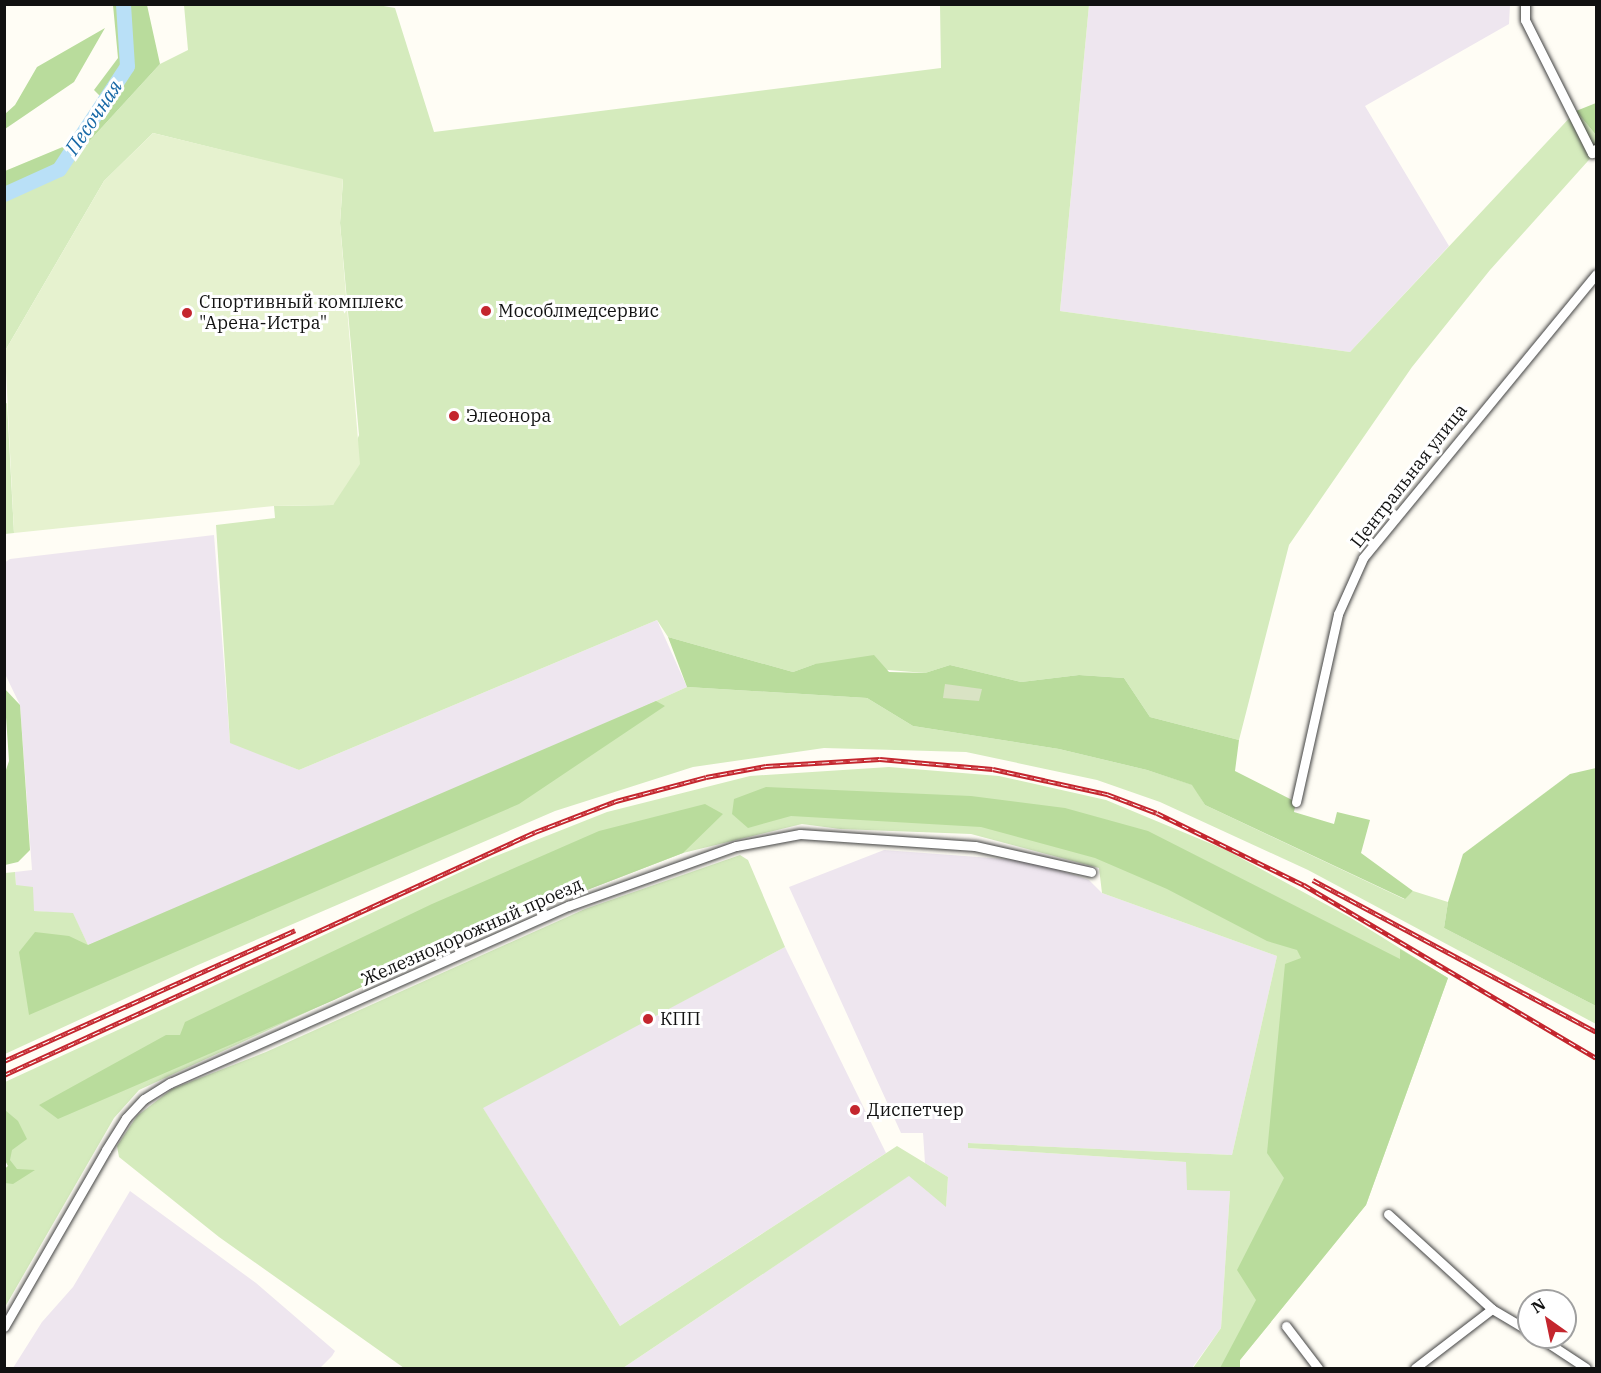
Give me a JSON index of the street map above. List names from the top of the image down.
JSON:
{
  "streets": {
    "street": ["Центральная улица", "Железнодорожный проезд"]
  },
  "water": ["Песочная"],
  "places": [
    "Мособлмедсервис",
    "Спортивный комплекс \"Арена-Истра\"",
    "Элеонора",
    "КПП",
    "Диспетчер"
  ],
  "north": "top left"
}
